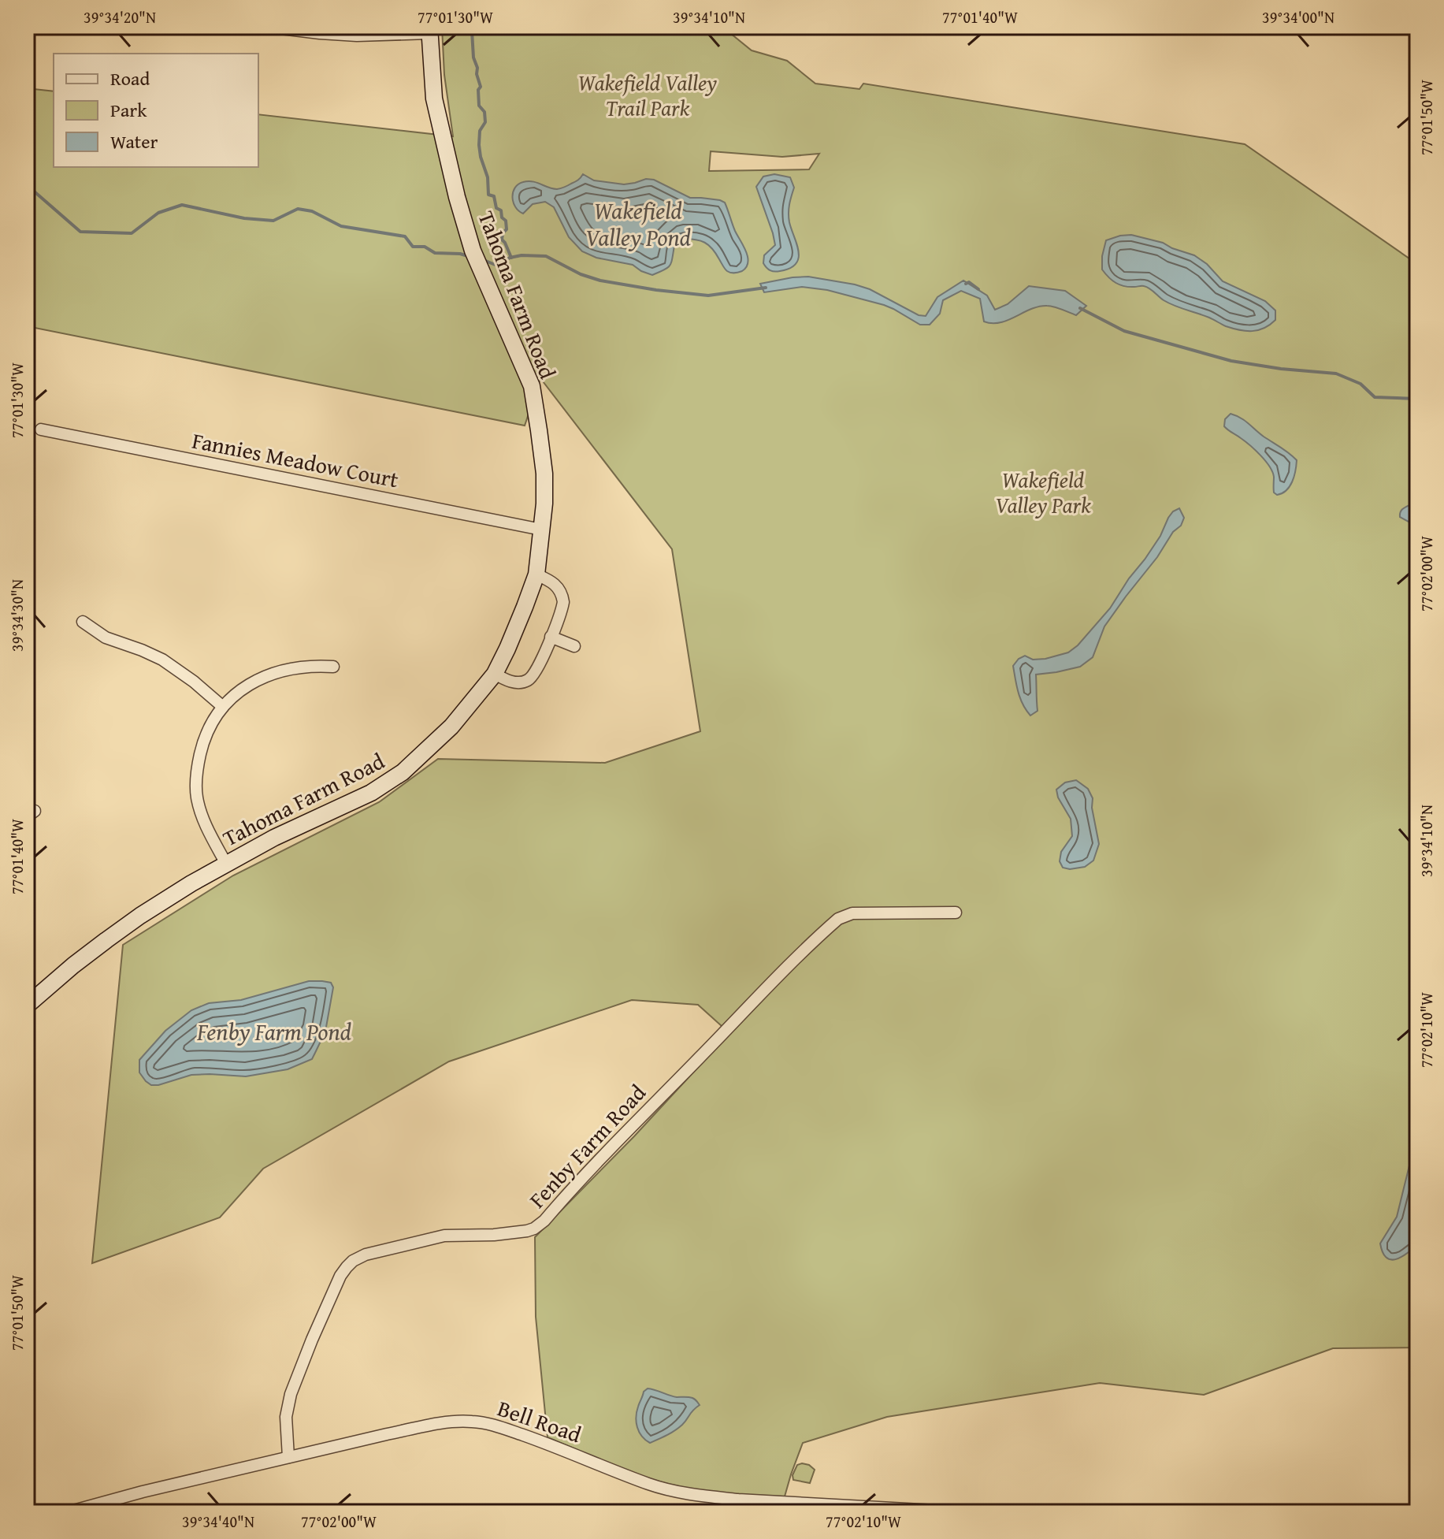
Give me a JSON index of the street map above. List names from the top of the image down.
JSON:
{
  "streets": {
    "street": [
      "Tahoma Farm Road",
      "Fannies Meadow Court",
      "Fenby Farm Road",
      "Bell Road"
    ]
  },
  "crossings": [
    ["Tahoma Farm Road", "Fannies Meadow Court"],
    ["Fenby Farm Road", "Bell Road"]
  ],
  "water": ["Wakefield Valley Pond", "Fenby Farm Pond"],
  "parks": ["Wakefield Valley Trail Park", "Wakefield Valley Park"],
  "legend": ["Road", "Park", "Water"],
  "coordinates": [
    "39°34'20\"N",
    "77°01'30\"W",
    "39°34'10\"N",
    "77°01'40\"W",
    "39°34'00\"N",
    "77°01'50\"W",
    "77°02'00\"W",
    "39°34'30\"N",
    "77°02'10\"W",
    "39°34'40\"N"
  ]
}
